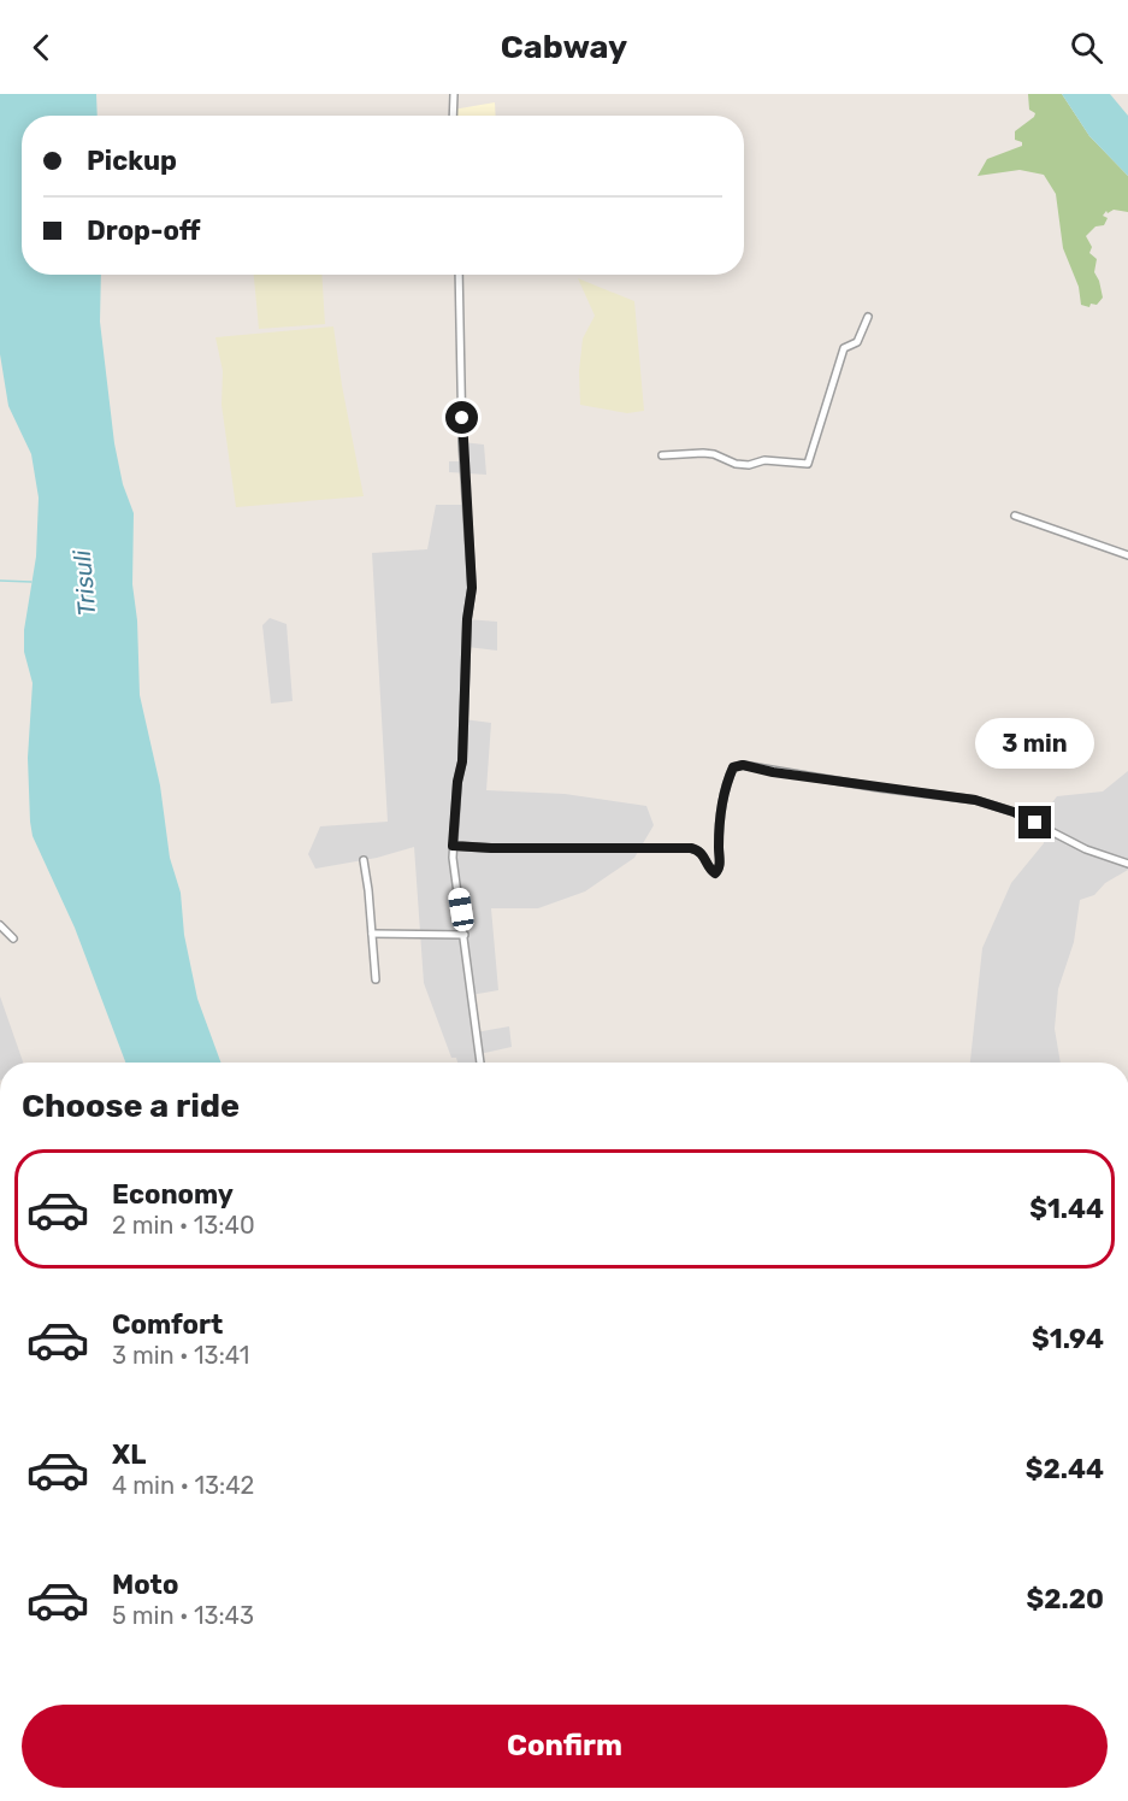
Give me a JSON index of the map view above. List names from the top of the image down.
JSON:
{
  "water": ["Trisuli"],
  "page": {
    "header": "Cabway",
    "banner": ["Pickup", "Drop-off"],
    "bubble": "3 min",
    "heading": "Choose a ride",
    "list": [
      {
        "name": "Economy",
        "note": "2 min · 13:40",
        "value": "$1.44"
      },
      {
        "name": "Comfort",
        "note": "3 min · 13:41",
        "value": "$1.94"
      },
      {
        "name": "XL",
        "note": "4 min · 13:42",
        "value": "$2.44"
      },
      {
        "name": "Moto",
        "note": "5 min · 13:43",
        "value": "$2.20"
      }
    ],
    "buttons": "Confirm"
  }
}
